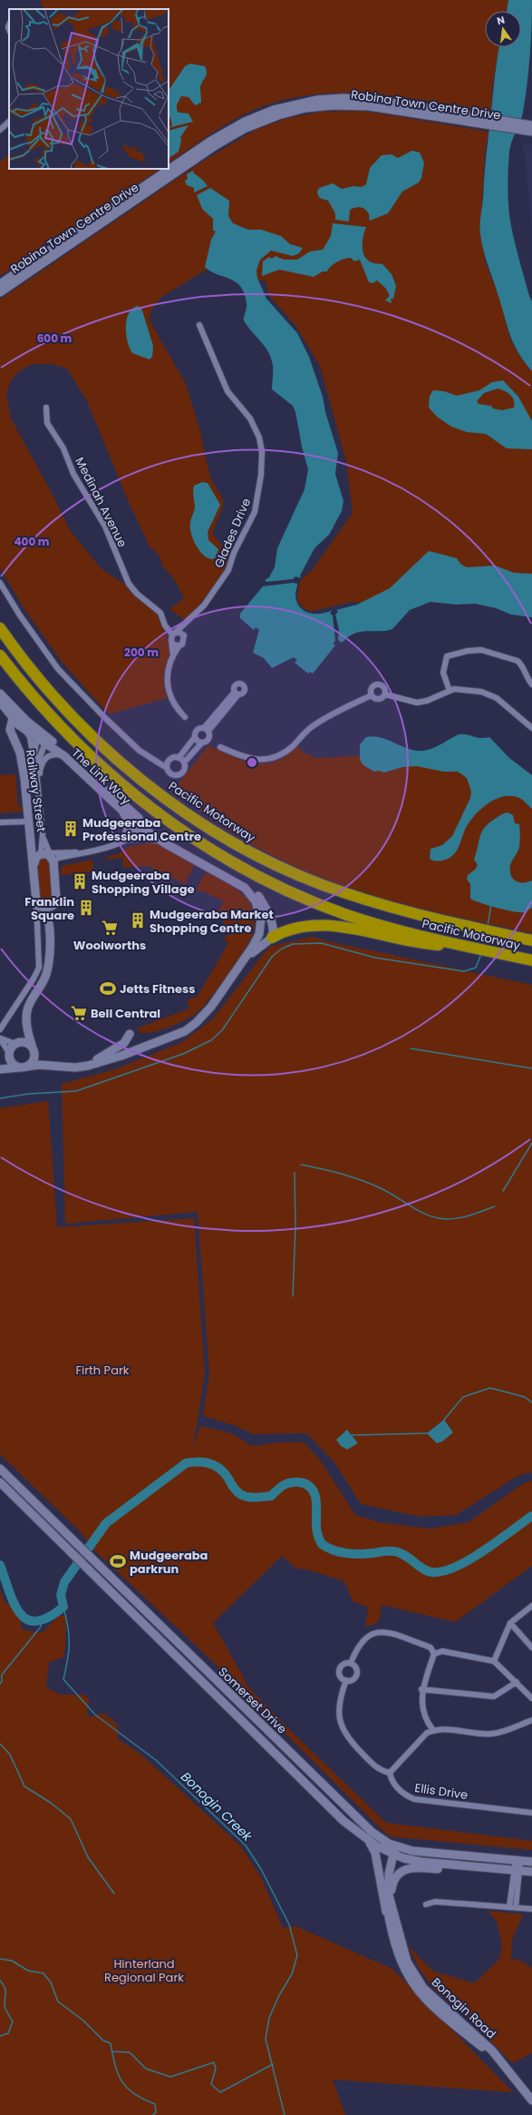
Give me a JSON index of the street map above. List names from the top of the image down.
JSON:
{
  "streets": {
    "highway": ["Pacific Motorway"],
    "main road": [
      "Robina Town Centre Drive",
      "The Link Way",
      "Railway Street",
      "Somerset Drive",
      "Bonogin Road"
    ],
    "street": ["Medinah Avenue", "Glades Drive", "Ellis Drive"]
  },
  "crossings": [
    ["Medinah Avenue", "Glades Drive"],
    ["The Link Way", "Railway Street"],
    ["Somerset Drive", "Bonogin Road"]
  ],
  "water": ["Bonogin Creek"],
  "parks": ["Firth Park", "Hinterland Regional Park"],
  "places": {
    "building": [
      "Mudgeeraba Professional Centre",
      "Mudgeeraba Shopping Village",
      "Franklin Square",
      "Mudgeeraba Market Shopping Centre"
    ],
    "supermarket": ["Woolworths", "Bell Central"],
    "sports": ["Jetts Fitness", "Mudgeeraba parkrun"]
  },
  "north": "top",
  "rings": ["600 m", "400 m", "200 m"]
}
